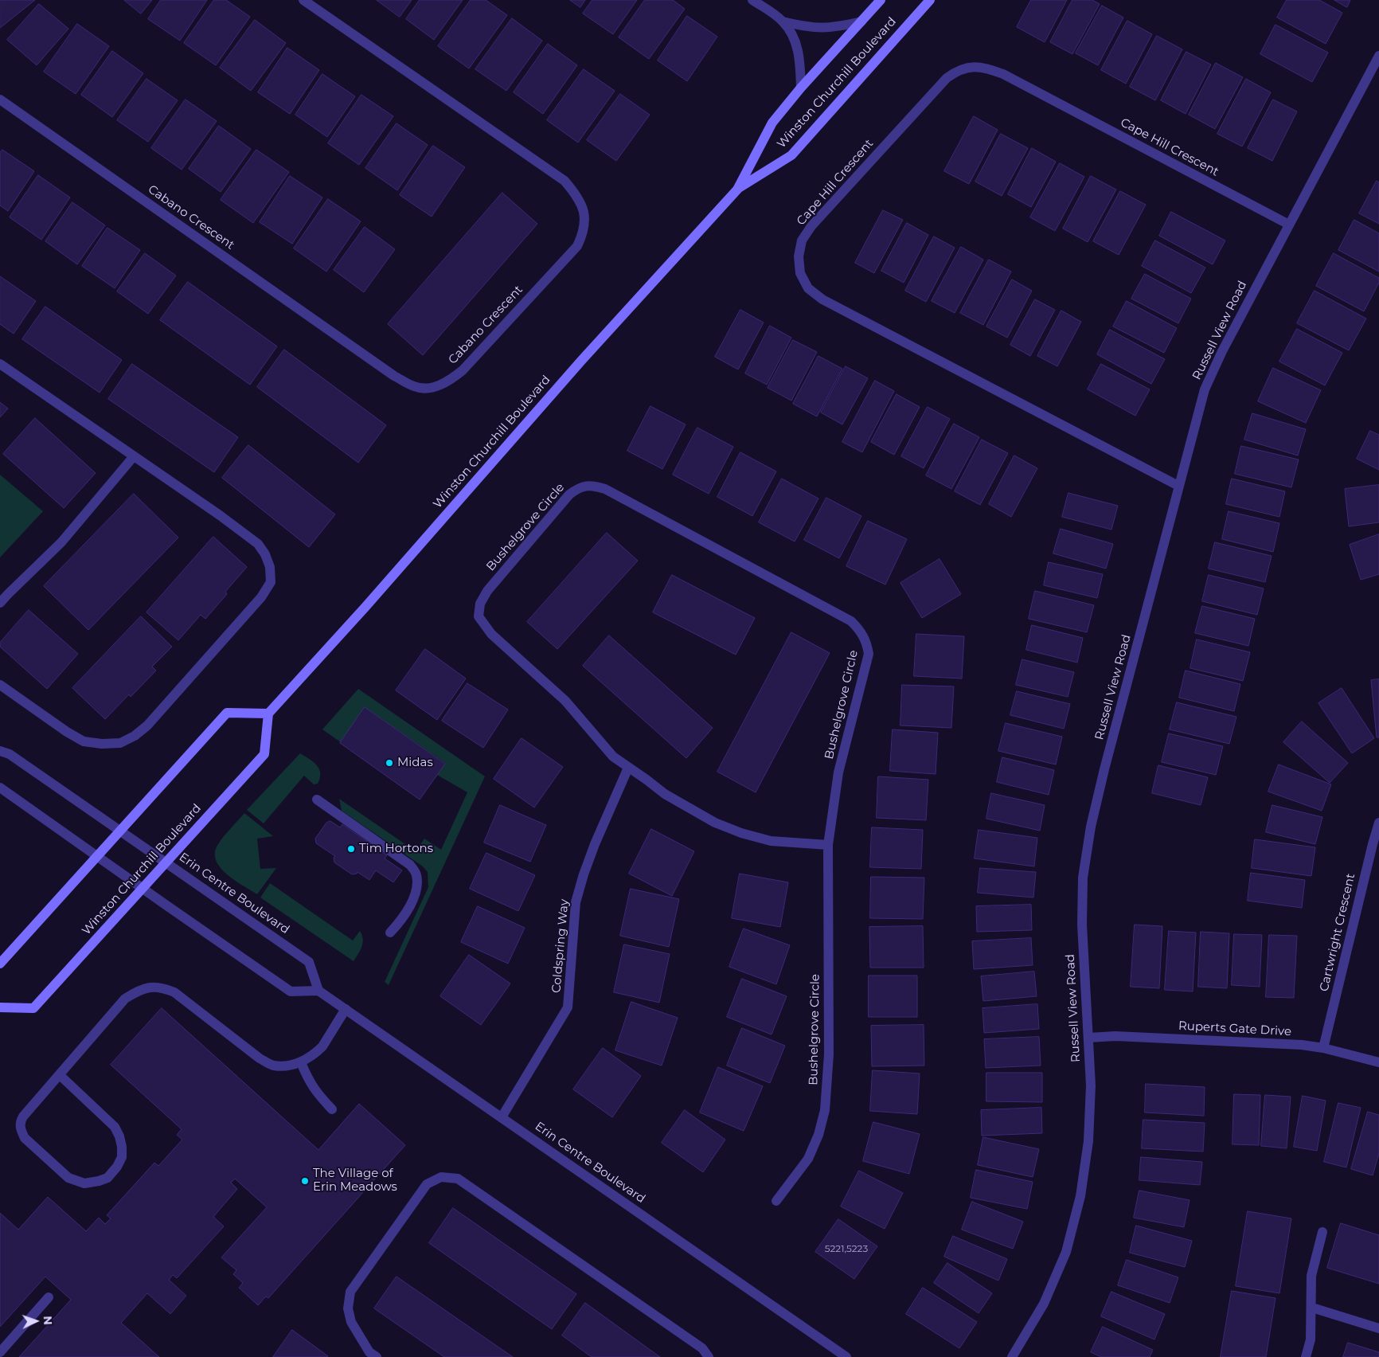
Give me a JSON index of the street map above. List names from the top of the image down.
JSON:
{
  "streets": {
    "main road": ["Winston Churchill Boulevard"],
    "street": [
      "Cape Hill Crescent",
      "Cabano Crescent",
      "Russell View Road",
      "Bushelgrove Circle",
      "Erin Centre Boulevard",
      "Cartwright Crescent",
      "Coldspring Way",
      "Ruperts Gate Drive"
    ]
  },
  "crossings": [
    ["Winston Churchill Boulevard", "Erin Centre Boulevard"],
    ["Cape Hill Crescent", "Russell View Road"],
    ["Russell View Road", "Ruperts Gate Drive"],
    ["Bushelgrove Circle", "Coldspring Way"],
    ["Erin Centre Boulevard", "Coldspring Way"],
    ["Cartwright Crescent", "Ruperts Gate Drive"]
  ],
  "places": ["Midas", "Tim Hortons", "The Village of Erin Meadows"],
  "house_numbers": ["5221,5223"],
  "north": "right"
}
